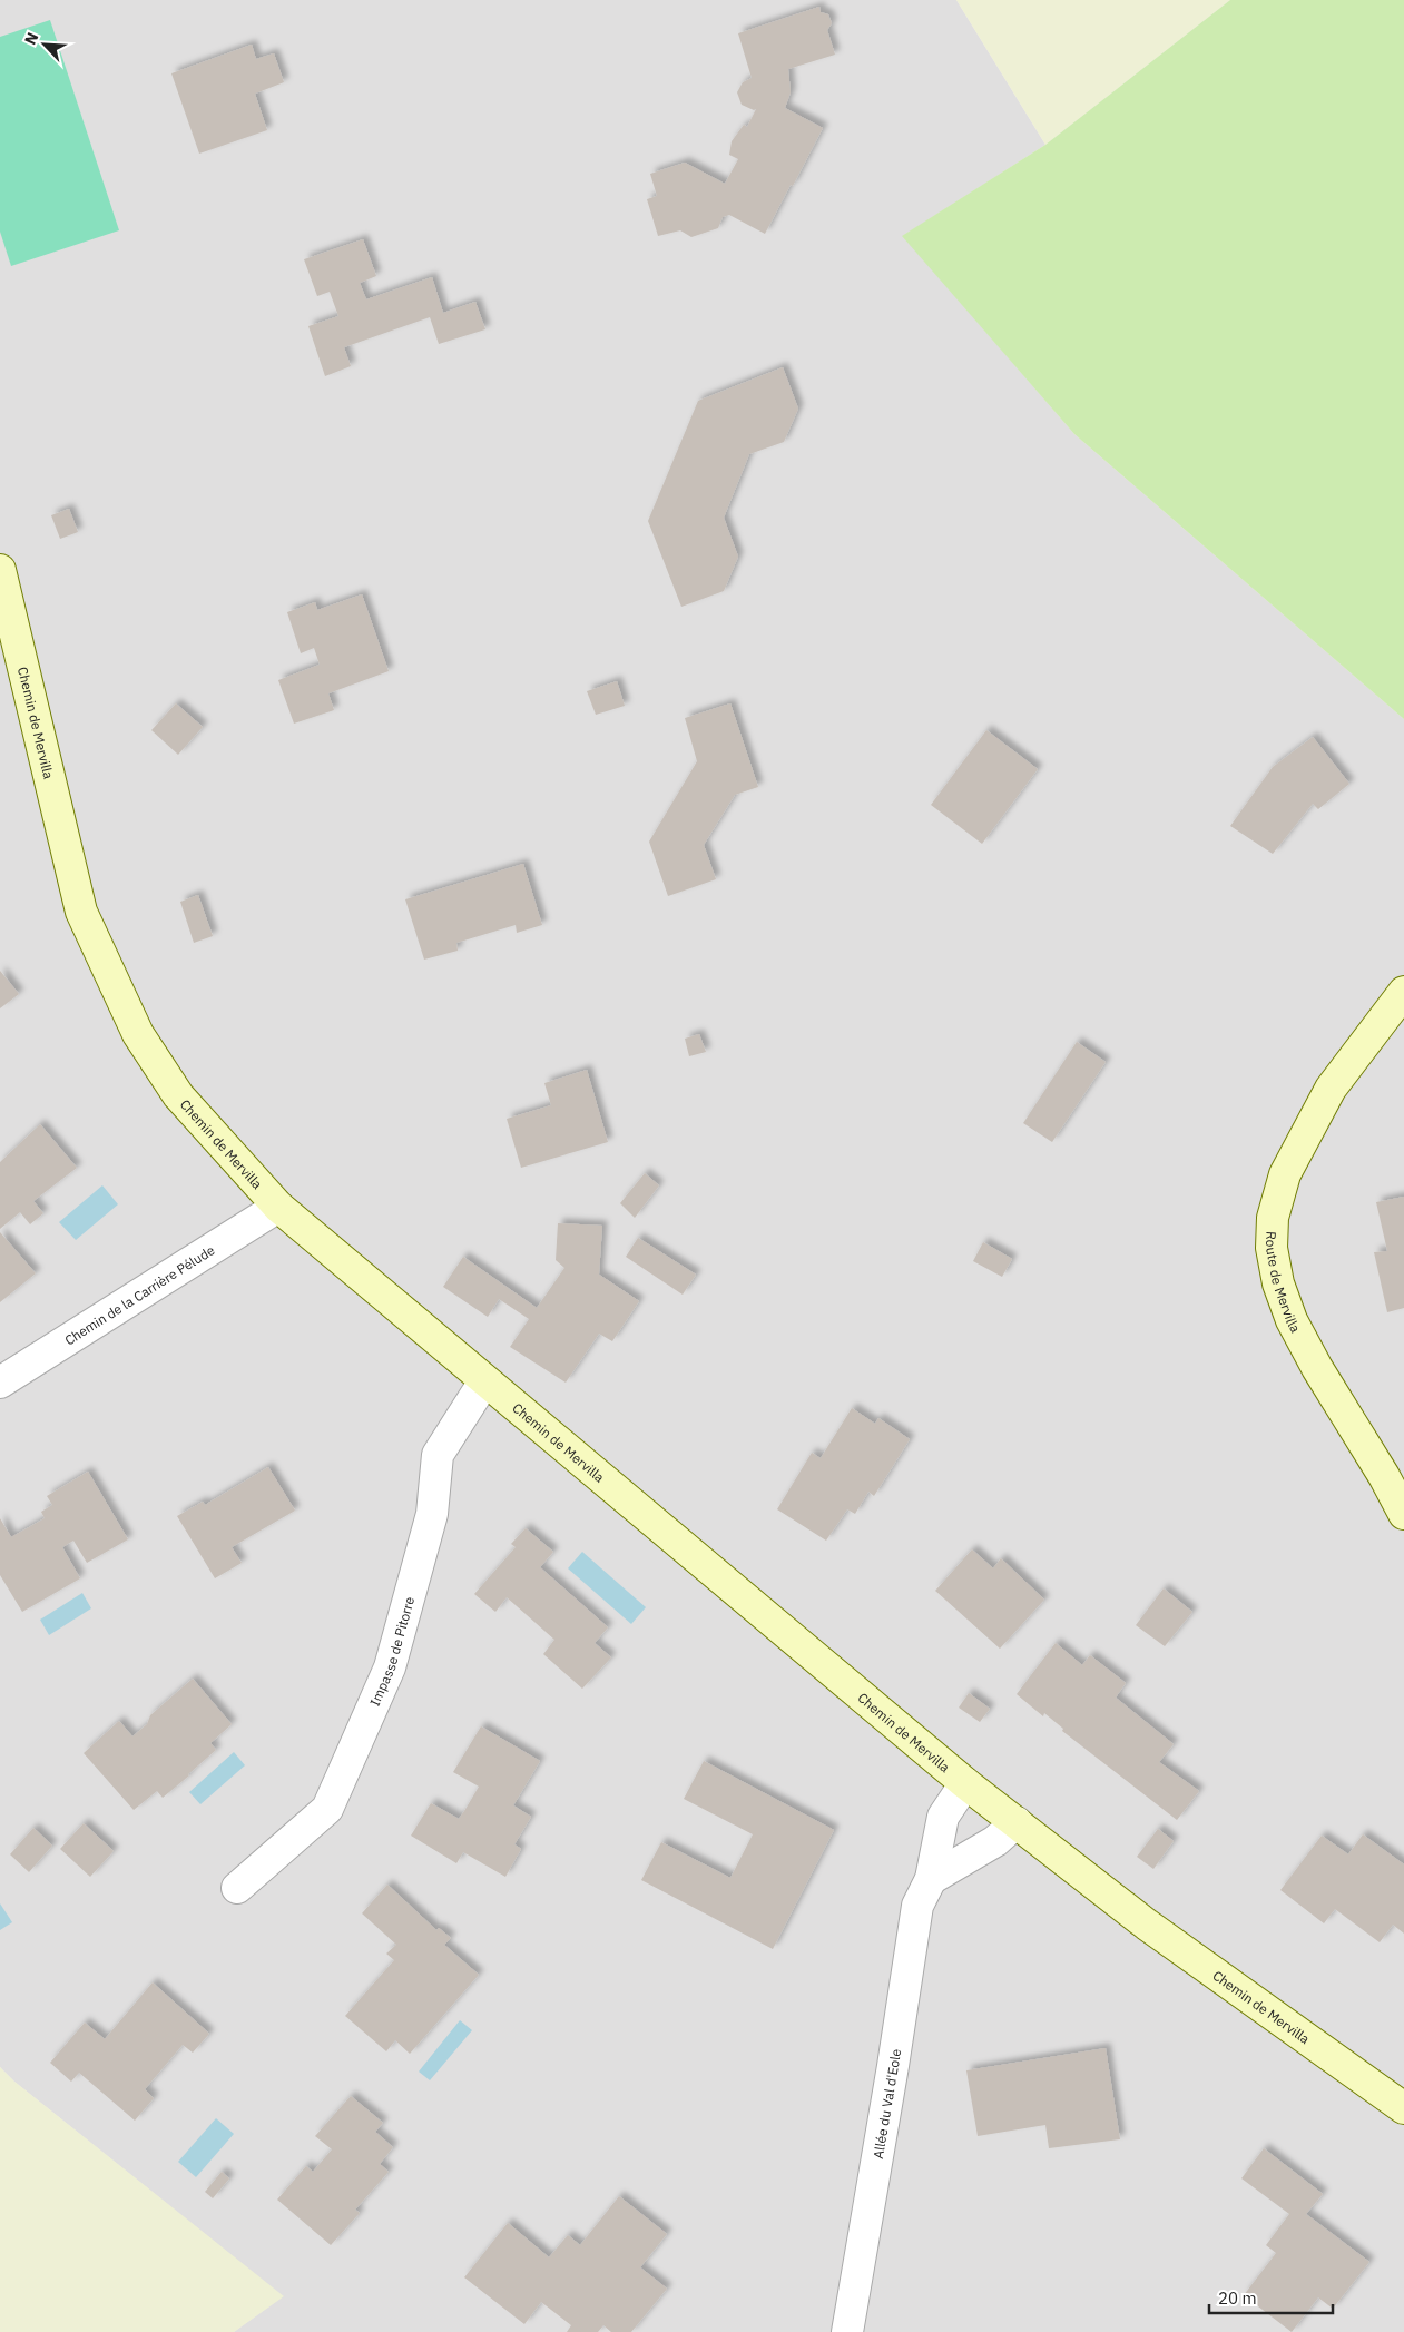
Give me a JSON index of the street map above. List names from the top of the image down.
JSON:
{
  "streets": {
    "street": [
      "Chemin de Mervilla",
      "Route de Mervilla",
      "Chemin de la Carrière Pélude",
      "Impasse de Pitorre",
      "Allée du Val d'Eole"
    ]
  },
  "crossings": [
    ["Chemin de Mervilla", "Chemin de la Carrière Pélude"],
    ["Chemin de Mervilla", "Impasse de Pitorre"],
    ["Chemin de Mervilla", "Allée du Val d'Eole"]
  ],
  "scale_bar": "20 m",
  "north": "top left"
}
